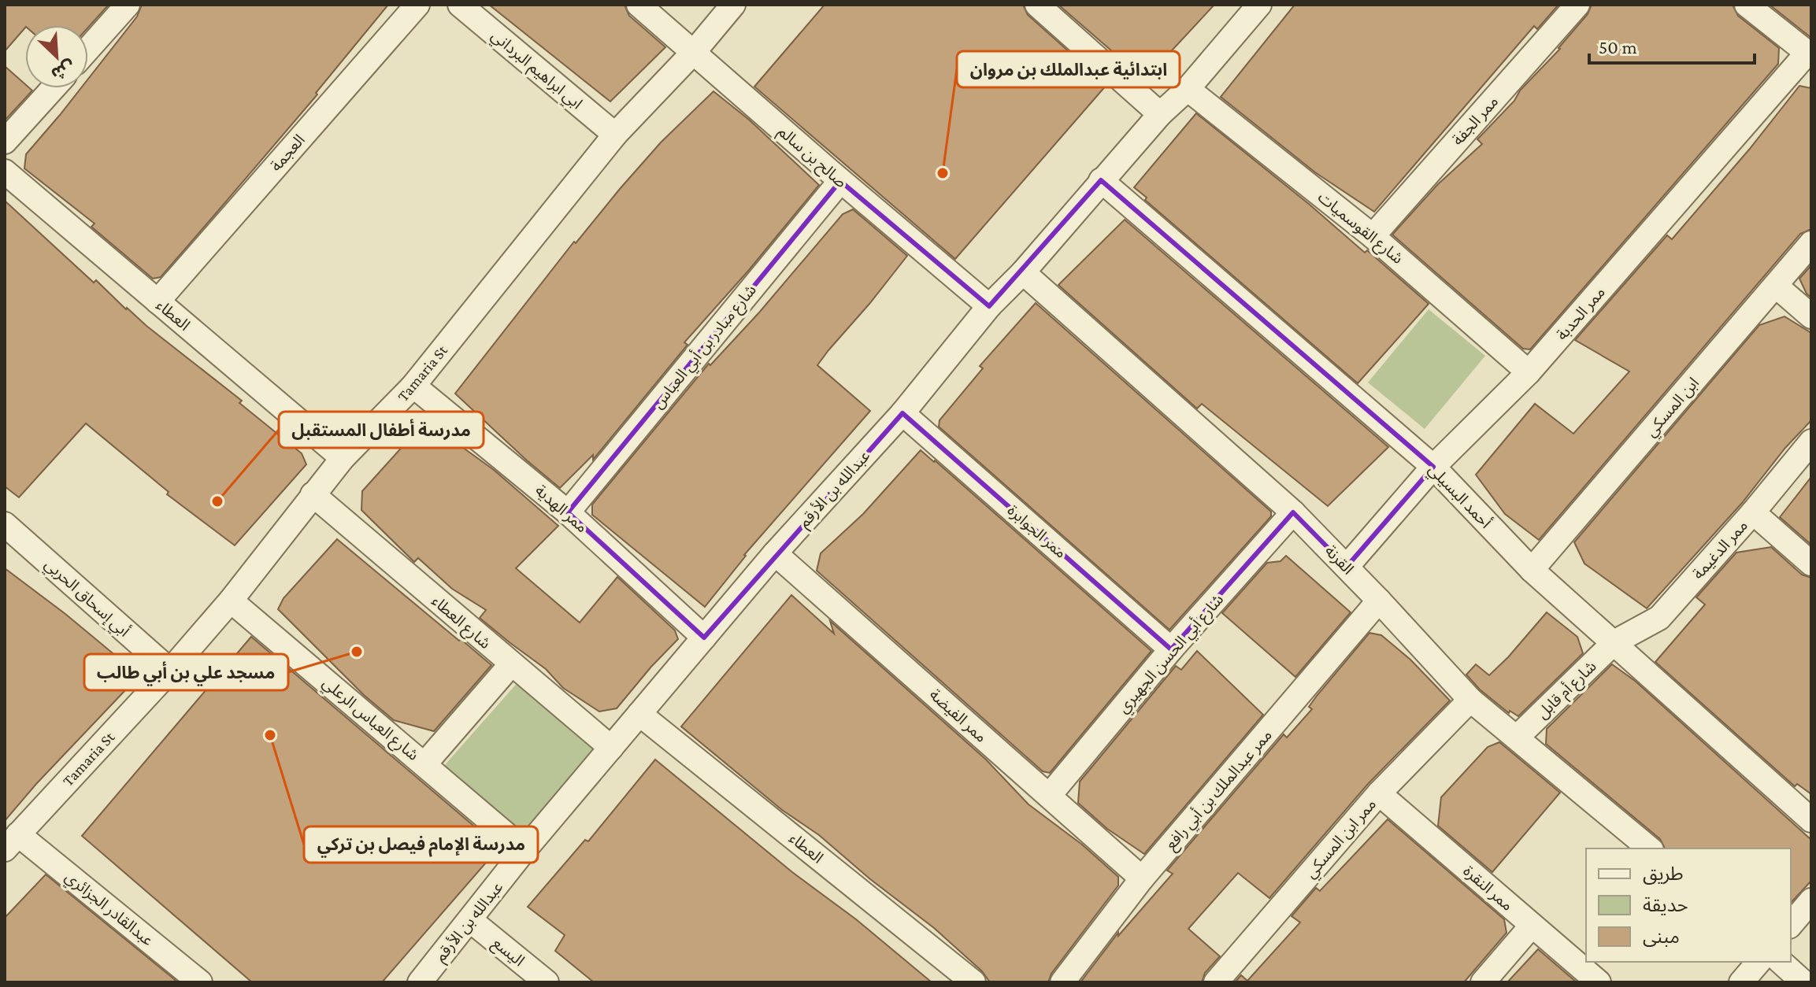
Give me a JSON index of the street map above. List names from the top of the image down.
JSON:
{
  "streets": {
    "street": [
      "ابي ابراهيم البرداني",
      "ممر الجفة",
      "العجمة",
      "صالح بن سالم",
      "شارع القوسميات",
      "ممر الحدبة",
      "العطاء",
      "شارع مبادر بن أبي العباس",
      "Tamaria St",
      "ابن المسكي",
      "عبدالله بن الأرقم",
      "أحمد البسيلي",
      "ممر الهدية",
      "ممر الجوابرة",
      "ممر الدغيمة",
      "القرنة",
      "أبي إسحاق الحربي",
      "شارع العطاء",
      "شارع أبي الحسن الجهيري",
      "شارع أم قابل",
      "ممر الفيضة",
      "شارع العباس الرعلي",
      "ممر عبدالملك بن أبي رافع",
      "ممر ابن المسكي",
      "ممر النقرة",
      "عبدالقادر الجزائري",
      "اليسع"
    ]
  },
  "crossings": [
    ["ابي ابراهيم البرداني", "Tamaria St"],
    ["ممر الجفة", "شارع القوسميات"],
    ["العجمة", "العطاء"],
    ["صالح بن سالم", "شارع مبادر بن أبي العباس"],
    ["صالح بن سالم", "Tamaria St"],
    ["صالح بن سالم", "عبدالله بن الأرقم"],
    ["شارع القوسميات", "ممر الحدبة"],
    ["شارع القوسميات", "عبدالله بن الأرقم"],
    ["ممر الحدبة", "أحمد البسيلي"],
    ["ممر الحدبة", "القرنة"],
    ["العطاء", "Tamaria St"],
    ["العطاء", "عبدالله بن الأرقم"],
    ["شارع مبادر بن أبي العباس", "ممر الهدية"],
    ["Tamaria St", "ممر الهدية"],
    ["Tamaria St", "أبي إسحاق الحربي"],
    ["Tamaria St", "شارع العطاء"],
    ["Tamaria St", "شارع العباس الرعلي"],
    ["Tamaria St", "عبدالقادر الجزائري"],
    ["ابن المسكي", "أحمد البسيلي"],
    ["عبدالله بن الأرقم", "أحمد البسيلي"],
    ["عبدالله بن الأرقم", "ممر الهدية"],
    ["عبدالله بن الأرقم", "ممر الجوابرة"],
    ["عبدالله بن الأرقم", "القرنة"],
    ["عبدالله بن الأرقم", "شارع العطاء"],
    ["عبدالله بن الأرقم", "ممر الفيضة"],
    ["عبدالله بن الأرقم", "شارع العباس الرعلي"],
    ["عبدالله بن الأرقم", "اليسع"],
    ["أحمد البسيلي", "ممر الدغيمة"],
    ["أحمد البسيلي", "شارع أم قابل"],
    ["ممر الجوابرة", "شارع أبي الحسن الجهيري"],
    ["ممر الدغيمة", "شارع أم قابل"],
    ["القرنة", "شارع أبي الحسن الجهيري"],
    ["القرنة", "شارع أم قابل"],
    ["القرنة", "ممر عبدالملك بن أبي رافع"],
    ["القرنة", "ممر ابن المسكي"],
    ["شارع العطاء", "شارع العباس الرعلي"],
    ["شارع أبي الحسن الجهيري", "ممر الفيضة"],
    ["ممر الفيضة", "ممر عبدالملك بن أبي رافع"],
    ["ممر ابن المسكي", "ممر النقرة"]
  ],
  "places": [
    "ابتدائية عبدالملك بن مروان",
    "مدرسة أطفال المستقبل",
    "مسجد علي بن أبي طالب",
    "مدرسة الإمام فيصل بن تركي"
  ],
  "legend": ["طريق", "حديقة", "مبنى"],
  "scale_bar": "50 m",
  "north": "bottom right"
}
